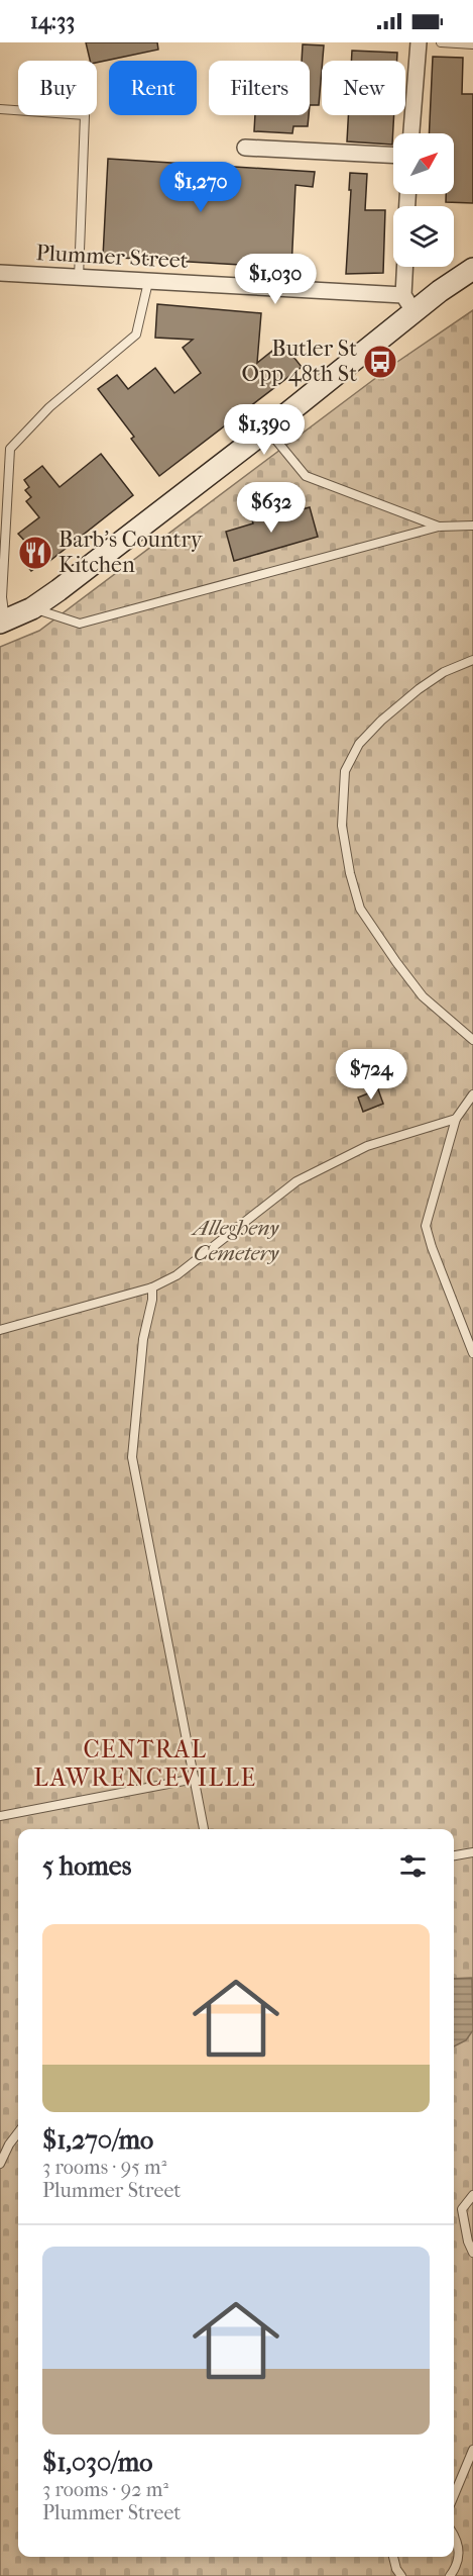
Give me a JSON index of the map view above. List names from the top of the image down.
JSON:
{
  "streets": {
    "street": ["Plummer Street"]
  },
  "districts": ["CENTRAL LAWRENCEVILLE"],
  "parks": ["Allegheny Cemetery"],
  "places": {
    "bus stop": ["Butler St Opp 48th St"],
    "restaurant": ["Barb's Country Kitchen"]
  },
  "north": "top right",
  "page": {
    "status": "14:33",
    "chip": [
      "Buy",
      "Rent",
      "Filters",
      "New"
    ],
    "price": [
      "$1,270",
      "$1,030",
      "$1,390",
      "$632",
      "$724"
    ],
    "heading": "5 homes",
    "list": [
      {
        "name": "$1,270/mo",
        "note": "3 rooms · 95 m² · Plummer Street"
      },
      {
        "name": "$1,030/mo",
        "note": "3 rooms · 92 m² · Plummer Street"
      }
    ]
  }
}
